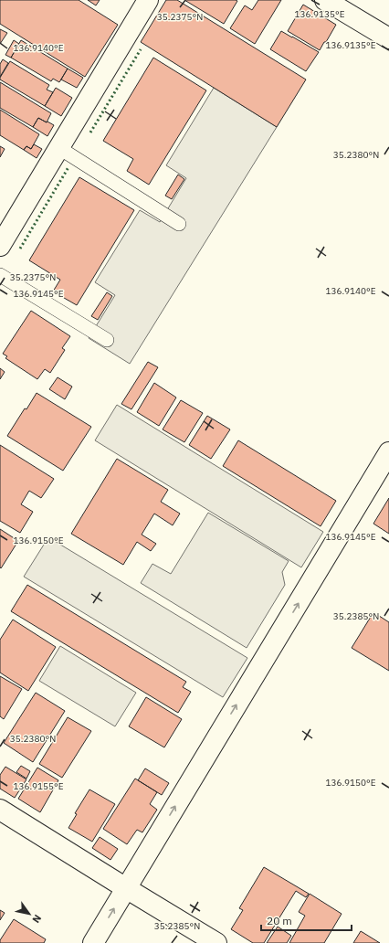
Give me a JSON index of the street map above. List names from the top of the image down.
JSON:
{
  "scale_bar": "20 m",
  "north": "bottom right",
  "coordinates": [
    "136.9135°E",
    "35.2375°N",
    "136.9140°E",
    "35.2380°N",
    "136.9145°E",
    "136.9150°E",
    "35.2385°N",
    "136.9155°E"
  ]
}
